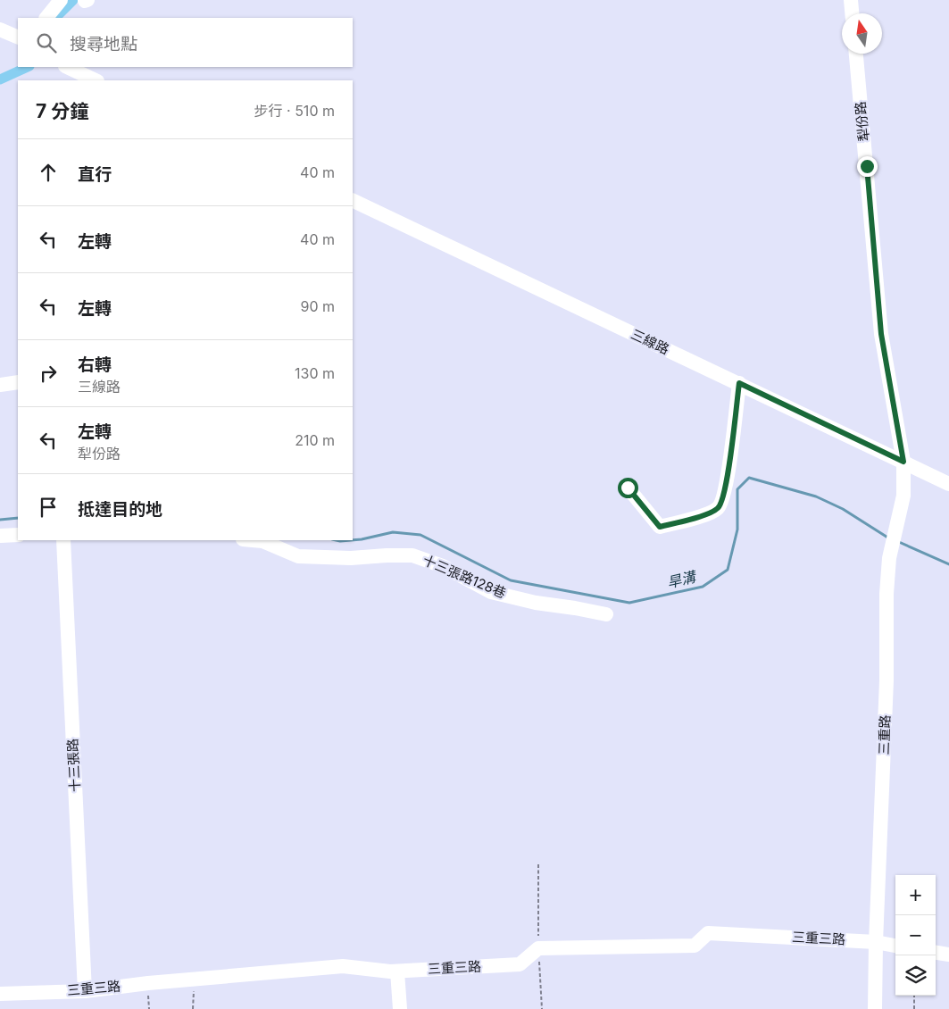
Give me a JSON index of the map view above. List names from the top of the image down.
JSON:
{
  "streets": {
    "street": [
      "犁份路",
      "三線路",
      "十三張路128巷",
      "三重路",
      "十三張路",
      "三重三路"
    ]
  },
  "crossings": [
    ["犁份路", "三線路"],
    ["犁份路", "三重路"],
    ["三線路", "三重路"],
    ["三重路", "三重三路"],
    ["十三張路", "三重三路"]
  ],
  "water": ["旱溝"],
  "north": "top",
  "page": {
    "search": "搜尋地點",
    "heading": ["7 分鐘", "步行 · 510 m"],
    "list": [
      ["直行", "40 m"],
      ["左轉", "40 m"],
      ["左轉", "90 m"],
      ["右轉", "三線路", "130 m"],
      ["左轉", "犁份路", "210 m"],
      "抵達目的地"
    ],
    "map_buttons": ["+", "−"]
  }
}
